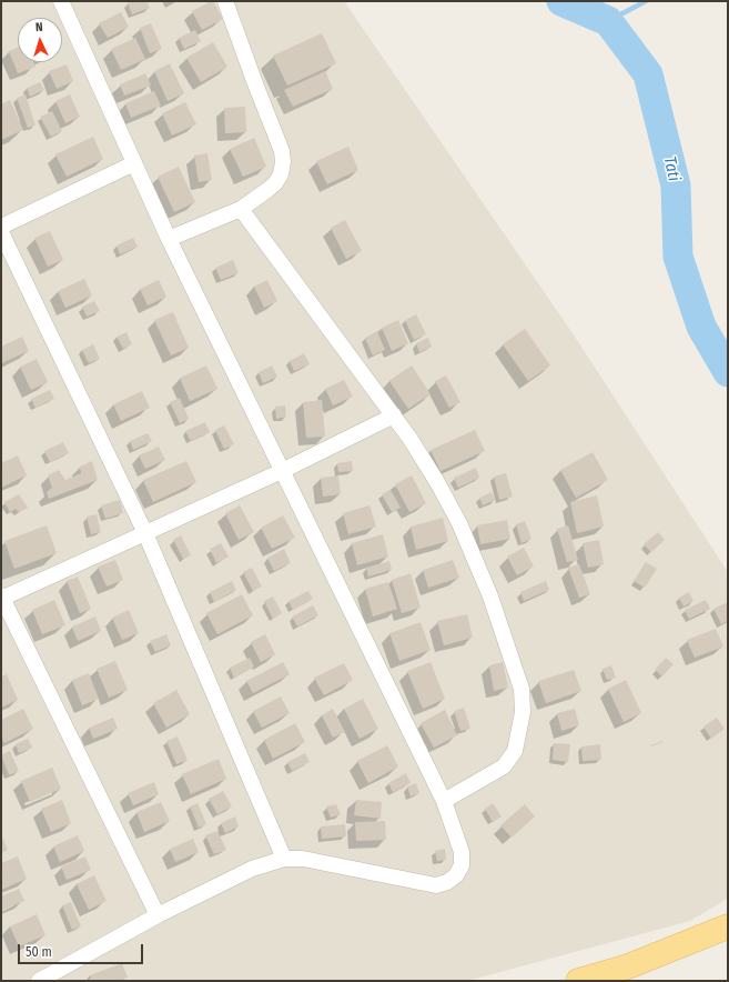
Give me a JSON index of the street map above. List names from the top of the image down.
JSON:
{
  "water": ["Tati"],
  "scale_bar": "50 m",
  "north": "top"
}
